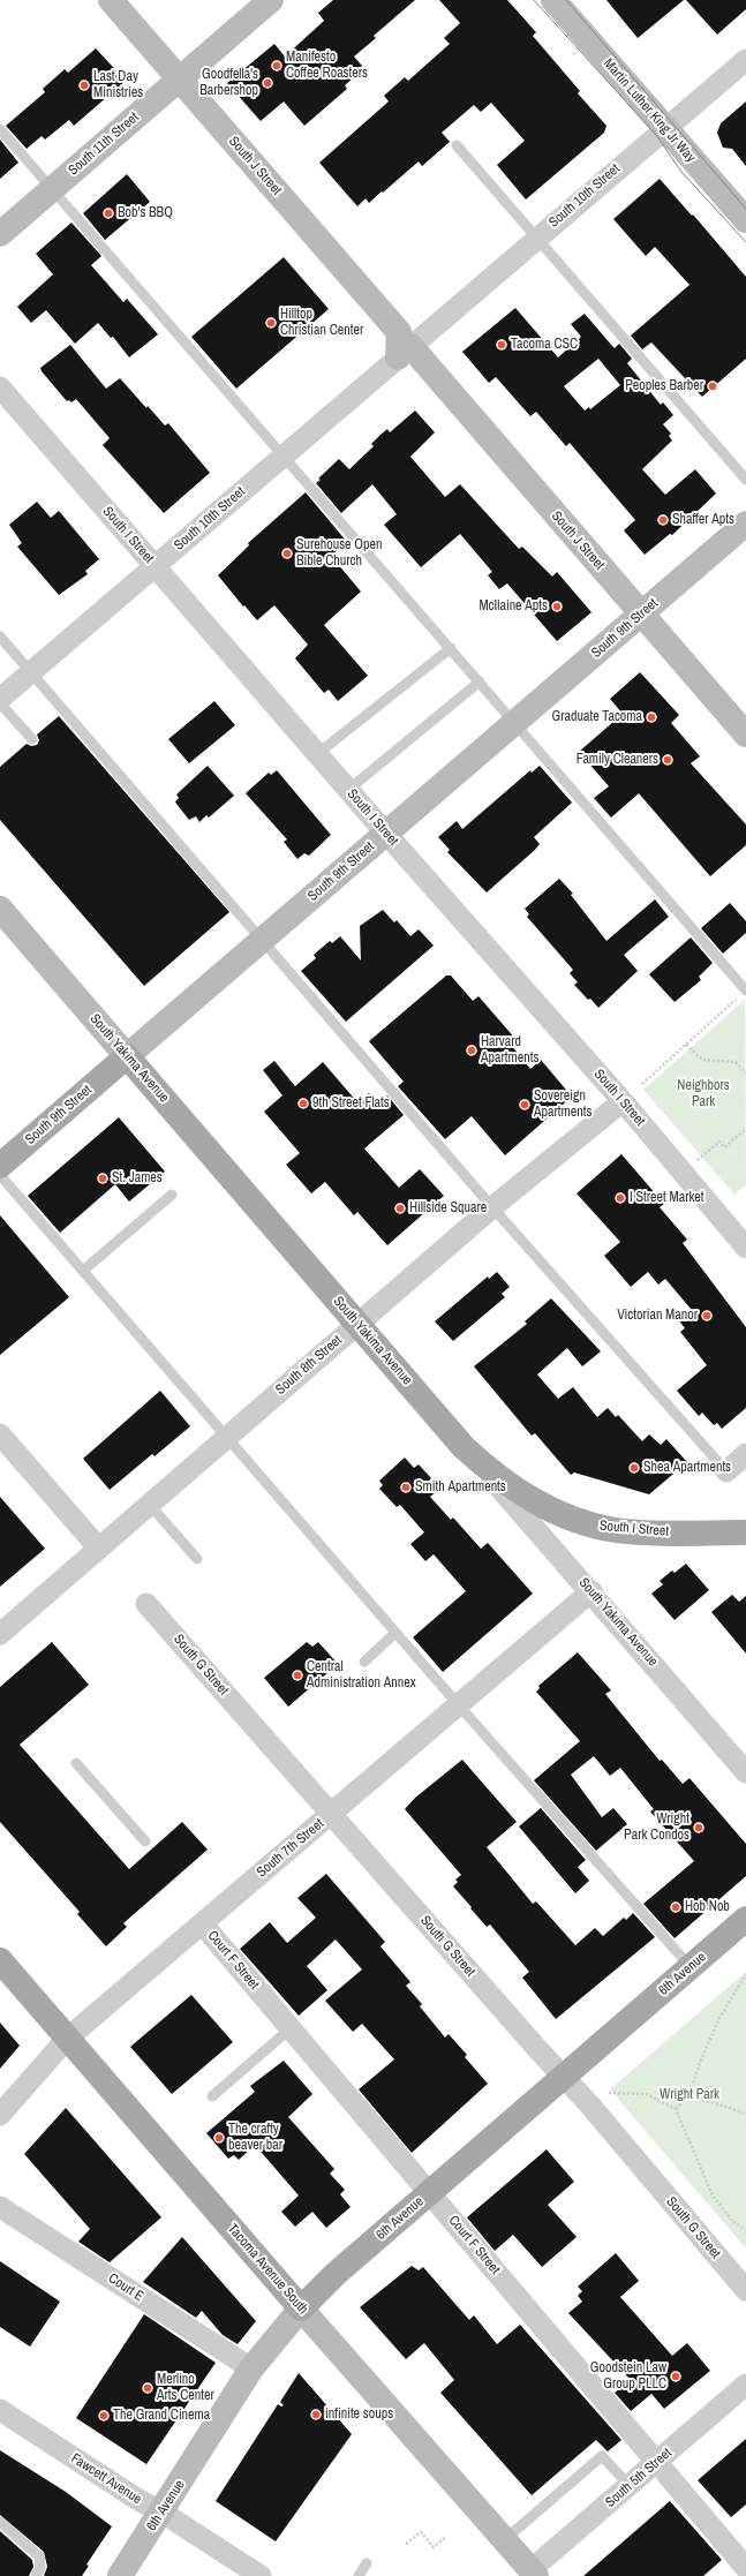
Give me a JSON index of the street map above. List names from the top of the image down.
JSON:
{
  "streets": {
    "main road": [
      "Martin Luther King Jr Way",
      "South 11th Street",
      "South J Street",
      "South I Street",
      "South 9th Street",
      "South Yakima Avenue",
      "6th Avenue",
      "Tacoma Avenue South"
    ],
    "street": [
      "South 10th Street",
      "South 8th Street",
      "South G Street",
      "South 7th Street",
      "Court F Street",
      "Court E",
      "South 5th Street",
      "Fawcett Avenue"
    ]
  },
  "crossings": [
    ["Martin Luther King Jr Way", "South 10th Street"],
    ["South 11th Street", "South J Street"],
    ["South J Street", "South 10th Street"],
    ["South J Street", "South 9th Street"],
    ["South 10th Street", "South I Street"],
    ["South I Street", "South 9th Street"],
    ["South I Street", "South Yakima Avenue"],
    ["South I Street", "South 8th Street"],
    ["South 9th Street", "South Yakima Avenue"],
    ["South Yakima Avenue", "South 8th Street"],
    ["South Yakima Avenue", "South 7th Street"],
    ["South G Street", "South 7th Street"],
    ["South G Street", "6th Avenue"],
    ["South 7th Street", "Court F Street"],
    ["South 7th Street", "Tacoma Avenue South"],
    ["Court F Street", "6th Avenue"],
    ["Court F Street", "South 5th Street"],
    ["6th Avenue", "Tacoma Avenue South"],
    ["6th Avenue", "Court E"],
    ["6th Avenue", "Fawcett Avenue"],
    ["Tacoma Avenue South", "South 5th Street"]
  ],
  "parks": ["Neighbors Park", "Wright Park"],
  "places": [
    "Manifesto Coffee Roasters",
    "Goodfella's Barbershop",
    "Last Day Ministries",
    "Bob's BBQ",
    "Hilltop Christian Center",
    "Tacoma CSC",
    "Peoples Barber",
    "Shaffer Apts",
    "Surehouse Open Bible Church",
    "McIlaine Apts",
    "Graduate Tacoma",
    "Family Cleaners",
    "Harvard Apartments",
    "9th Street Flats",
    "Sovereign Apartments",
    "St. James",
    "I Street Market",
    "Hillside Square",
    "Victorian Manor",
    "Shea Apartments",
    "Smith Apartments",
    "Central Administration Annex",
    "Wright Park Condos",
    "Hob Nob",
    "The crafty beaver bar",
    "Goodstein Law Group PLLC",
    "Merlino Arts Center",
    "infinite soups",
    "The Grand Cinema"
  ]
}
